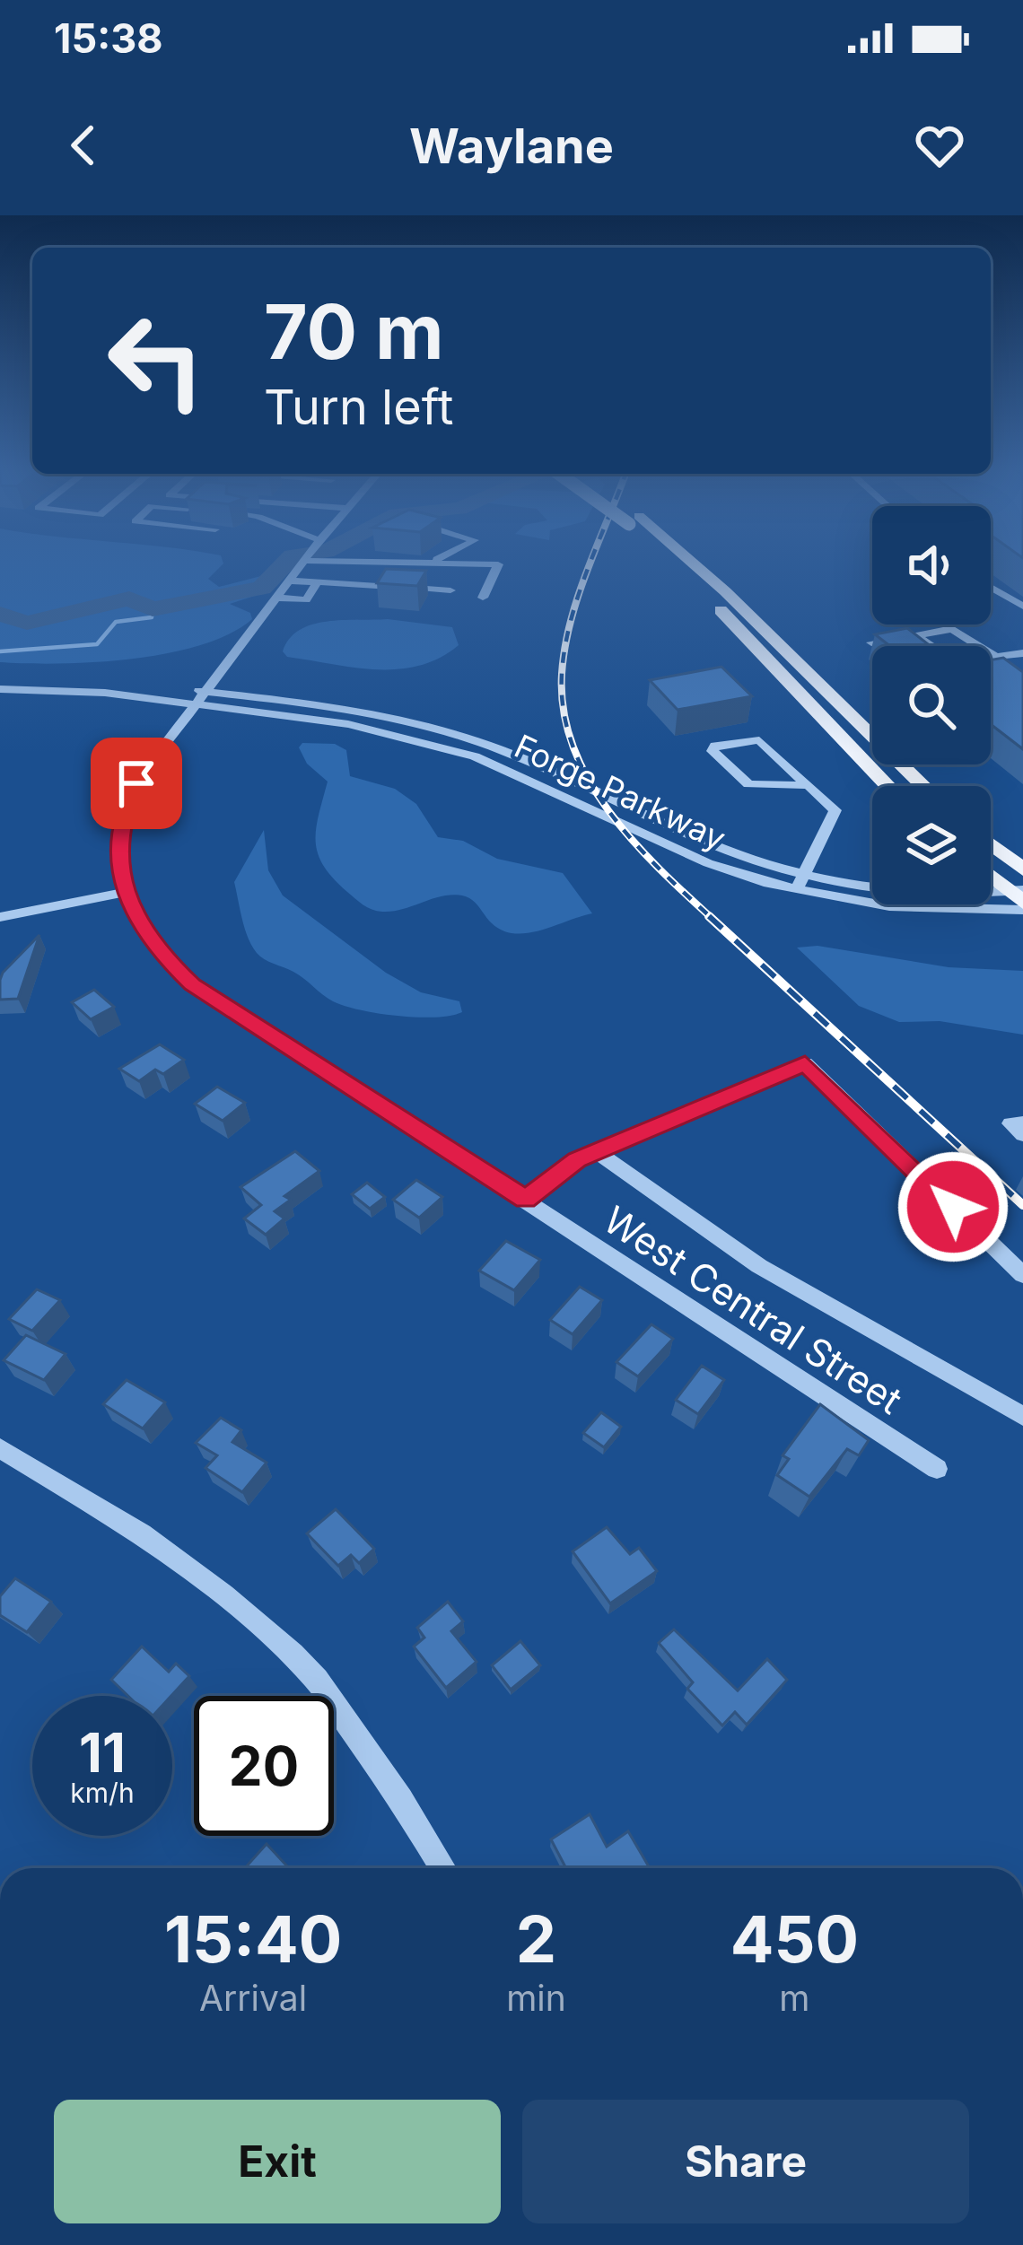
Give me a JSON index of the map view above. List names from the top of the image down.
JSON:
{
  "streets": {
    "street": ["Forge Parkway", "West Central Street"]
  },
  "crossings": [
    ["Forge Parkway", "West Central Street"]
  ],
  "page": {
    "status": "15:38",
    "header": "Waylane",
    "turn": ["70 m", "Turn left"],
    "speed": "11 km/h",
    "limit": "20",
    "eta": [
      "15:40",
      "Arrival",
      "2",
      "min",
      "450",
      "m"
    ],
    "buttons": ["Exit", "Share"]
  }
}
